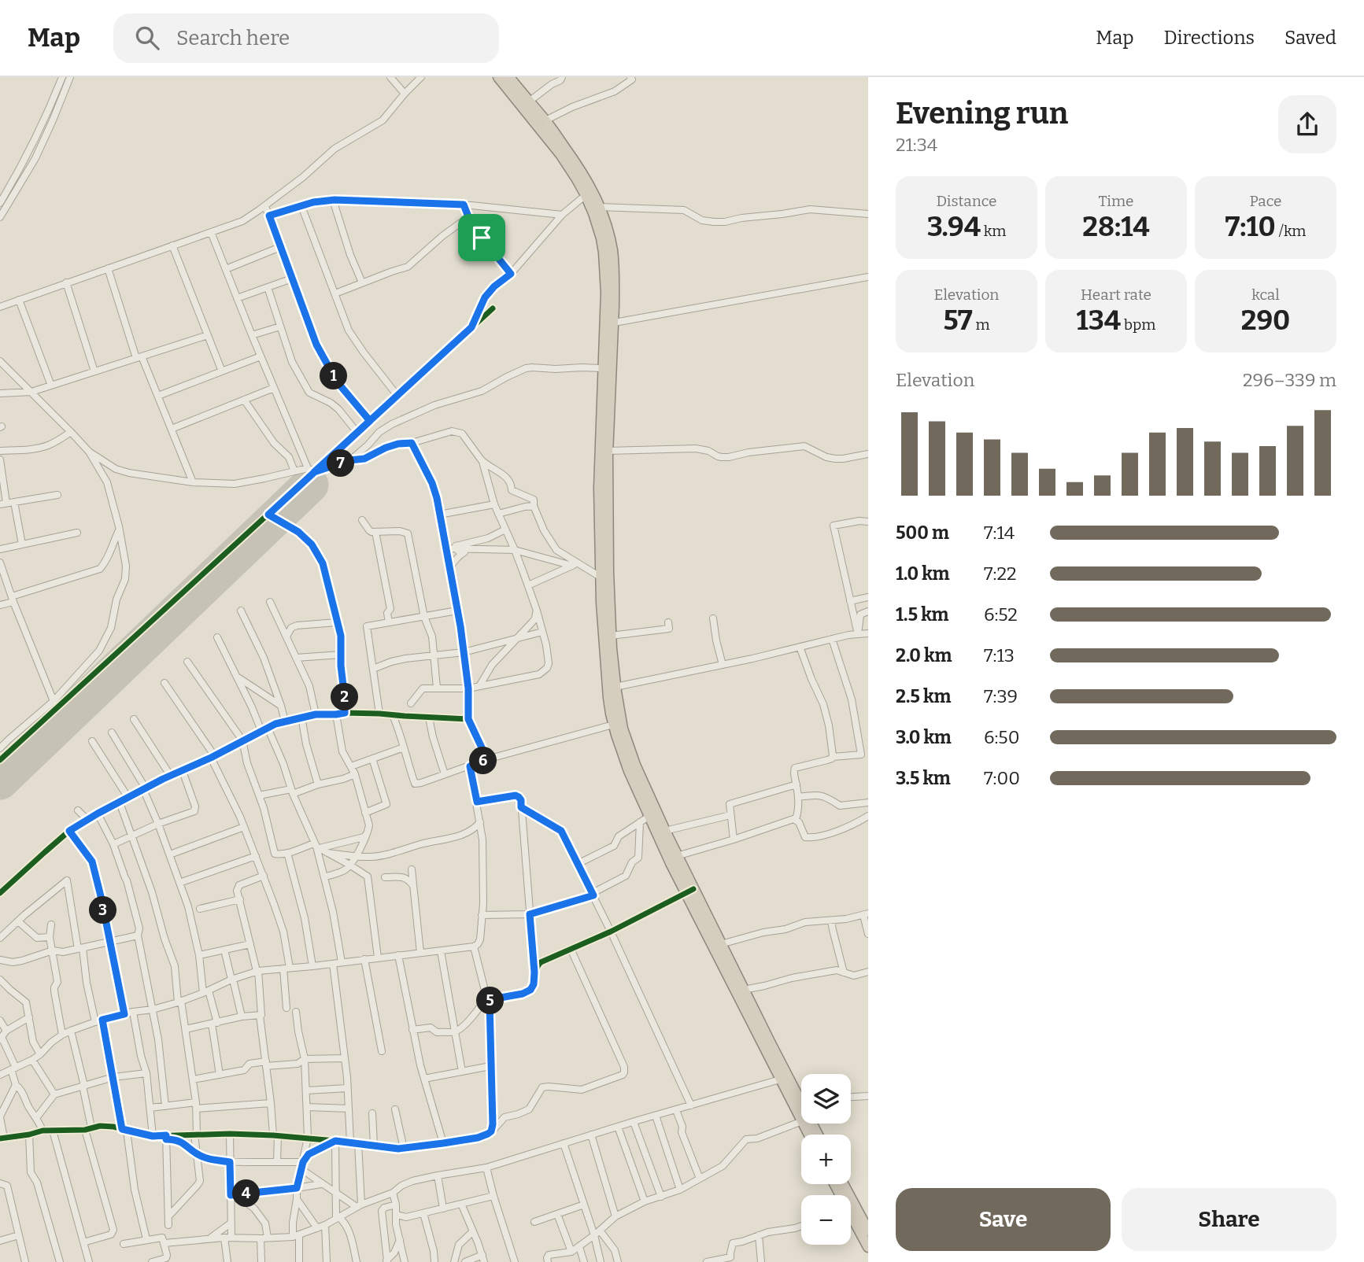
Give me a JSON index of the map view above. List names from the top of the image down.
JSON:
{
  "page": {
    "header": "Map",
    "search": "Search here",
    "nav": ["Map", "Directions", "Saved"],
    "heading": ["Evening run", "21:34"],
    "stats": [
      ["Distance", "3.94 km"],
      ["Time", "28:14"],
      ["Pace", "7:10 /km"],
      ["Elevation", "57 m"],
      ["Heart rate", "134 bpm"],
      ["kcal", "290"]
    ],
    "chart": ["Elevation", "296–339 m"],
    "pins": [
      "1",
      "7",
      "2",
      "6",
      "3",
      "5",
      "4"
    ],
    "list": [
      {
        "name": "500 m",
        "note": "7:14"
      },
      {
        "name": "1.0 km",
        "note": "7:22"
      },
      {
        "name": "1.5 km",
        "note": "6:52"
      },
      {
        "name": "2.0 km",
        "note": "7:13"
      },
      {
        "name": "2.5 km",
        "note": "7:39"
      },
      {
        "name": "3.0 km",
        "note": "6:50"
      },
      {
        "name": "3.5 km",
        "note": "7:00"
      }
    ],
    "map_buttons": ["+", "−"],
    "buttons": ["Save", "Share"]
  }
}
